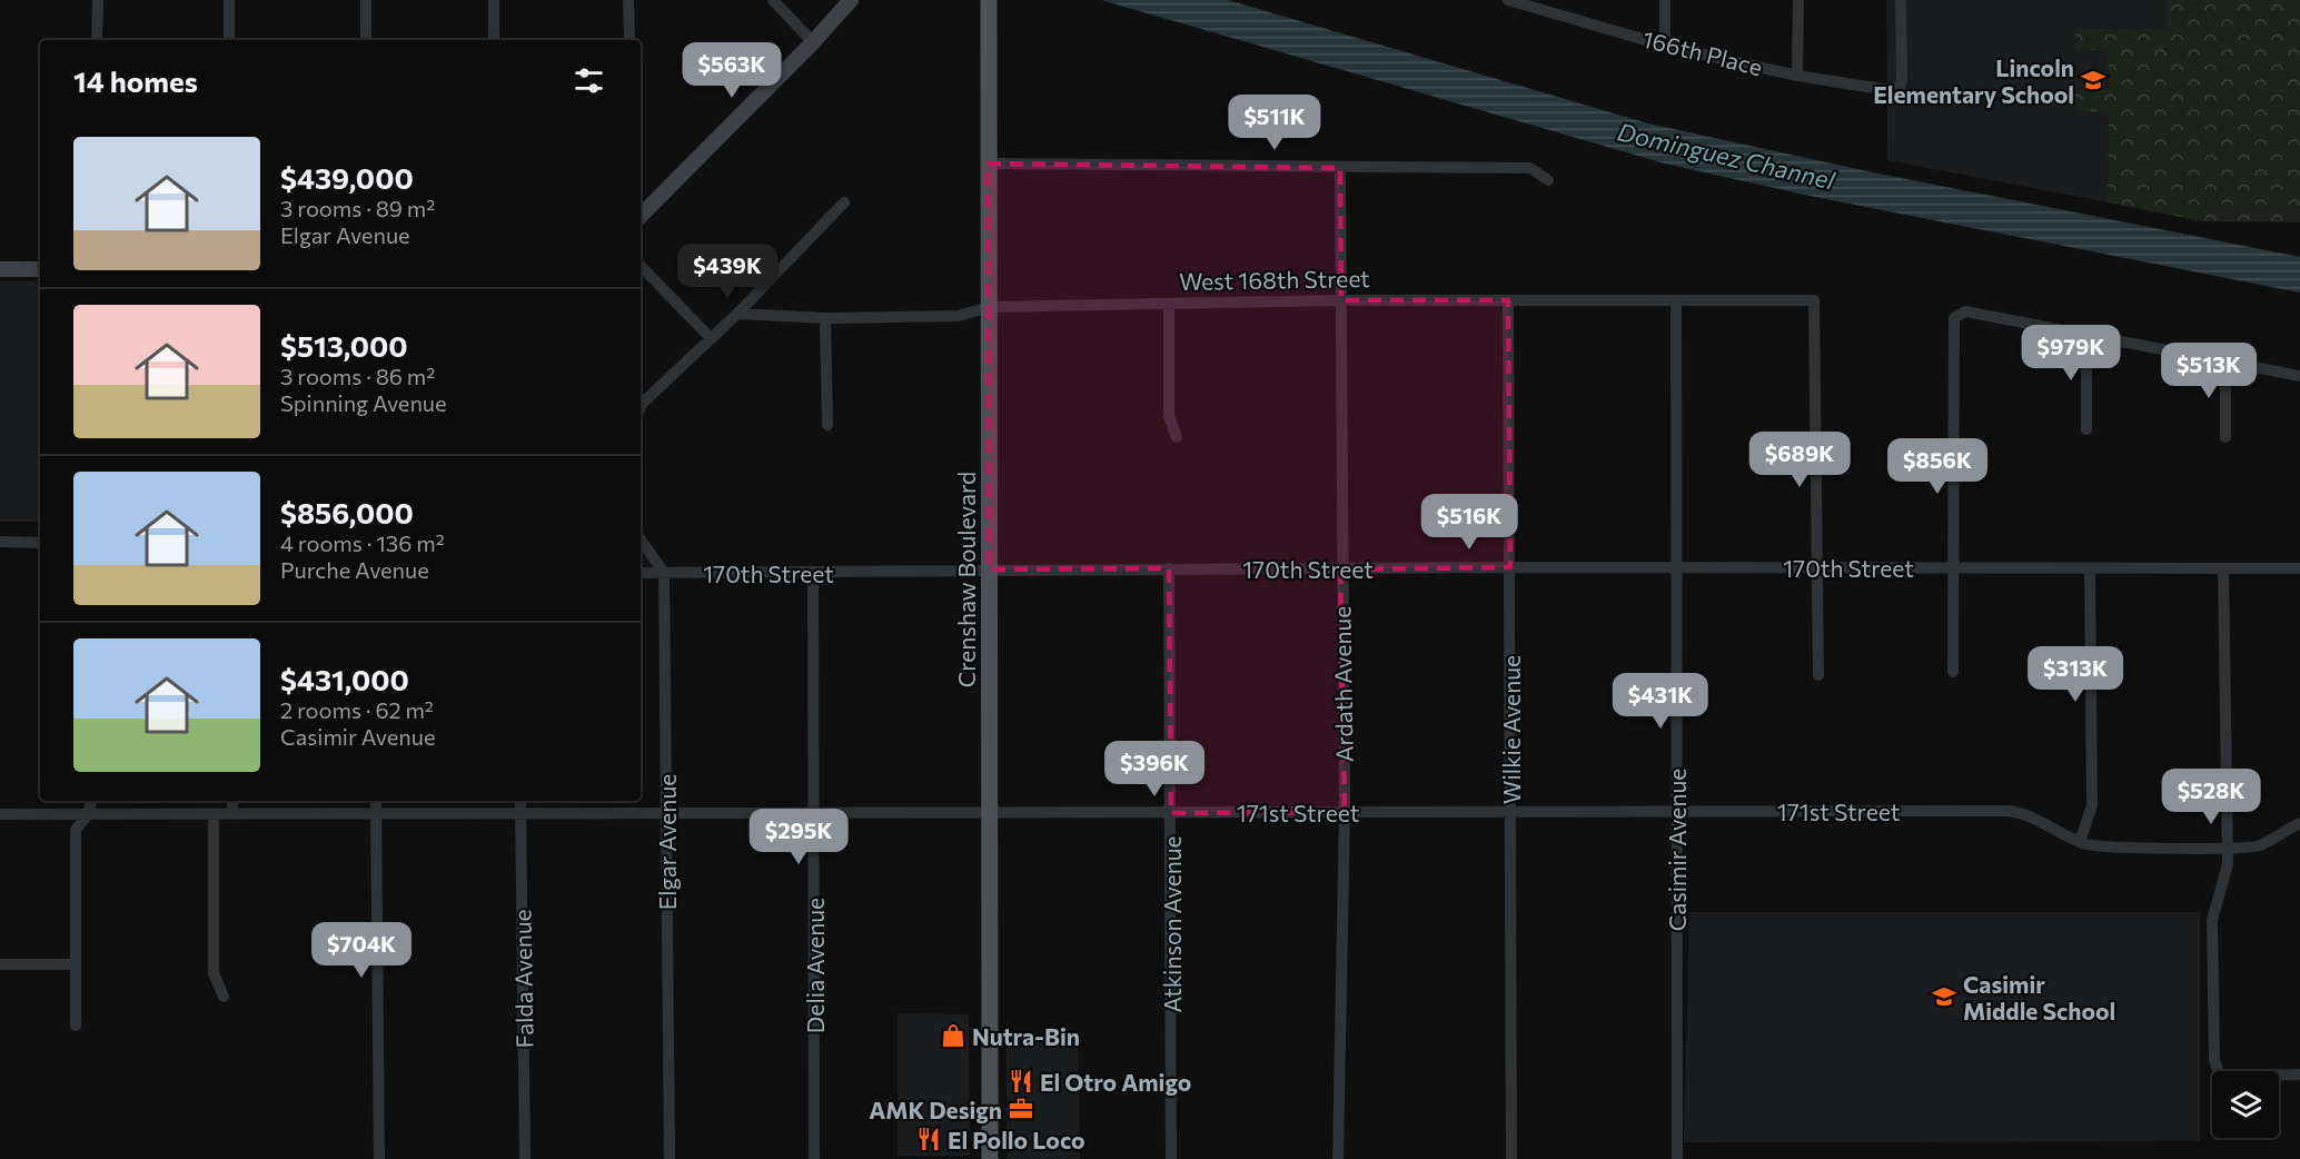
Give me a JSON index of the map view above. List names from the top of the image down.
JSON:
{
  "streets": {
    "main road": ["Crenshaw Boulevard"],
    "street": [
      "166th Place",
      "West 168th Street",
      "170th Street",
      "Ardath Avenue",
      "Wilkie Avenue",
      "171st Street",
      "Elgar Avenue",
      "Casimir Avenue",
      "Atkinson Avenue",
      "Delia Avenue",
      "Falda Avenue"
    ]
  },
  "crossings": [
    ["West 168th Street", "170th Street"],
    ["West 168th Street", "Crenshaw Boulevard"],
    ["West 168th Street", "Ardath Avenue"],
    ["West 168th Street", "Wilkie Avenue"],
    ["West 168th Street", "Casimir Avenue"],
    ["170th Street", "Crenshaw Boulevard"],
    ["170th Street", "Ardath Avenue"],
    ["170th Street", "Wilkie Avenue"],
    ["170th Street", "Elgar Avenue"],
    ["170th Street", "Casimir Avenue"],
    ["170th Street", "Atkinson Avenue"],
    ["170th Street", "Delia Avenue"],
    ["Crenshaw Boulevard", "171st Street"],
    ["Ardath Avenue", "171st Street"],
    ["Wilkie Avenue", "171st Street"],
    ["171st Street", "Elgar Avenue"],
    ["171st Street", "Casimir Avenue"],
    ["171st Street", "Atkinson Avenue"],
    ["171st Street", "Delia Avenue"],
    ["171st Street", "Falda Avenue"]
  ],
  "water": ["Dominguez Channel"],
  "places": {
    "school or university": ["Lincoln Elementary School", "Casimir Middle School"],
    "shop": ["Nutra-Bin"],
    "restaurant": ["El Otro Amigo", "El Pollo Loco"],
    "office": ["AMK Design"]
  },
  "page": {
    "heading": "14 homes",
    "price": [
      "$563K",
      "$511K",
      "$439K",
      "$979K",
      "$513K",
      "$689K",
      "$856K",
      "$516K",
      "$313K",
      "$431K",
      "$396K",
      "$528K",
      "$295K",
      "$704K"
    ],
    "list": [
      {
        "name": "$439,000",
        "note": "3 rooms · 89 m² · Elgar Avenue"
      },
      {
        "name": "$513,000",
        "note": "3 rooms · 86 m² · Spinning Avenue"
      },
      {
        "name": "$856,000",
        "note": "4 rooms · 136 m² · Purche Avenue"
      },
      {
        "name": "$431,000",
        "note": "2 rooms · 62 m² · Casimir Avenue"
      }
    ]
  }
}
